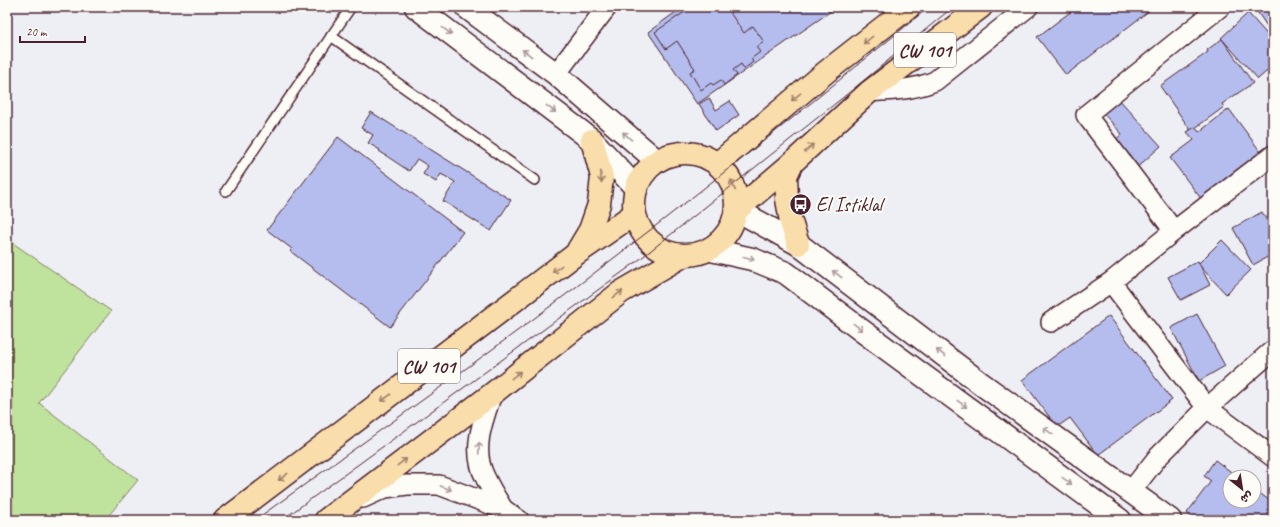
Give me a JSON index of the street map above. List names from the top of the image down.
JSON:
{
  "streets": {
    "main road": ["CW 101"]
  },
  "places": {
    "bus stop": ["El Istiklal"]
  },
  "scale_bar": "20 m",
  "north": "bottom right"
}
